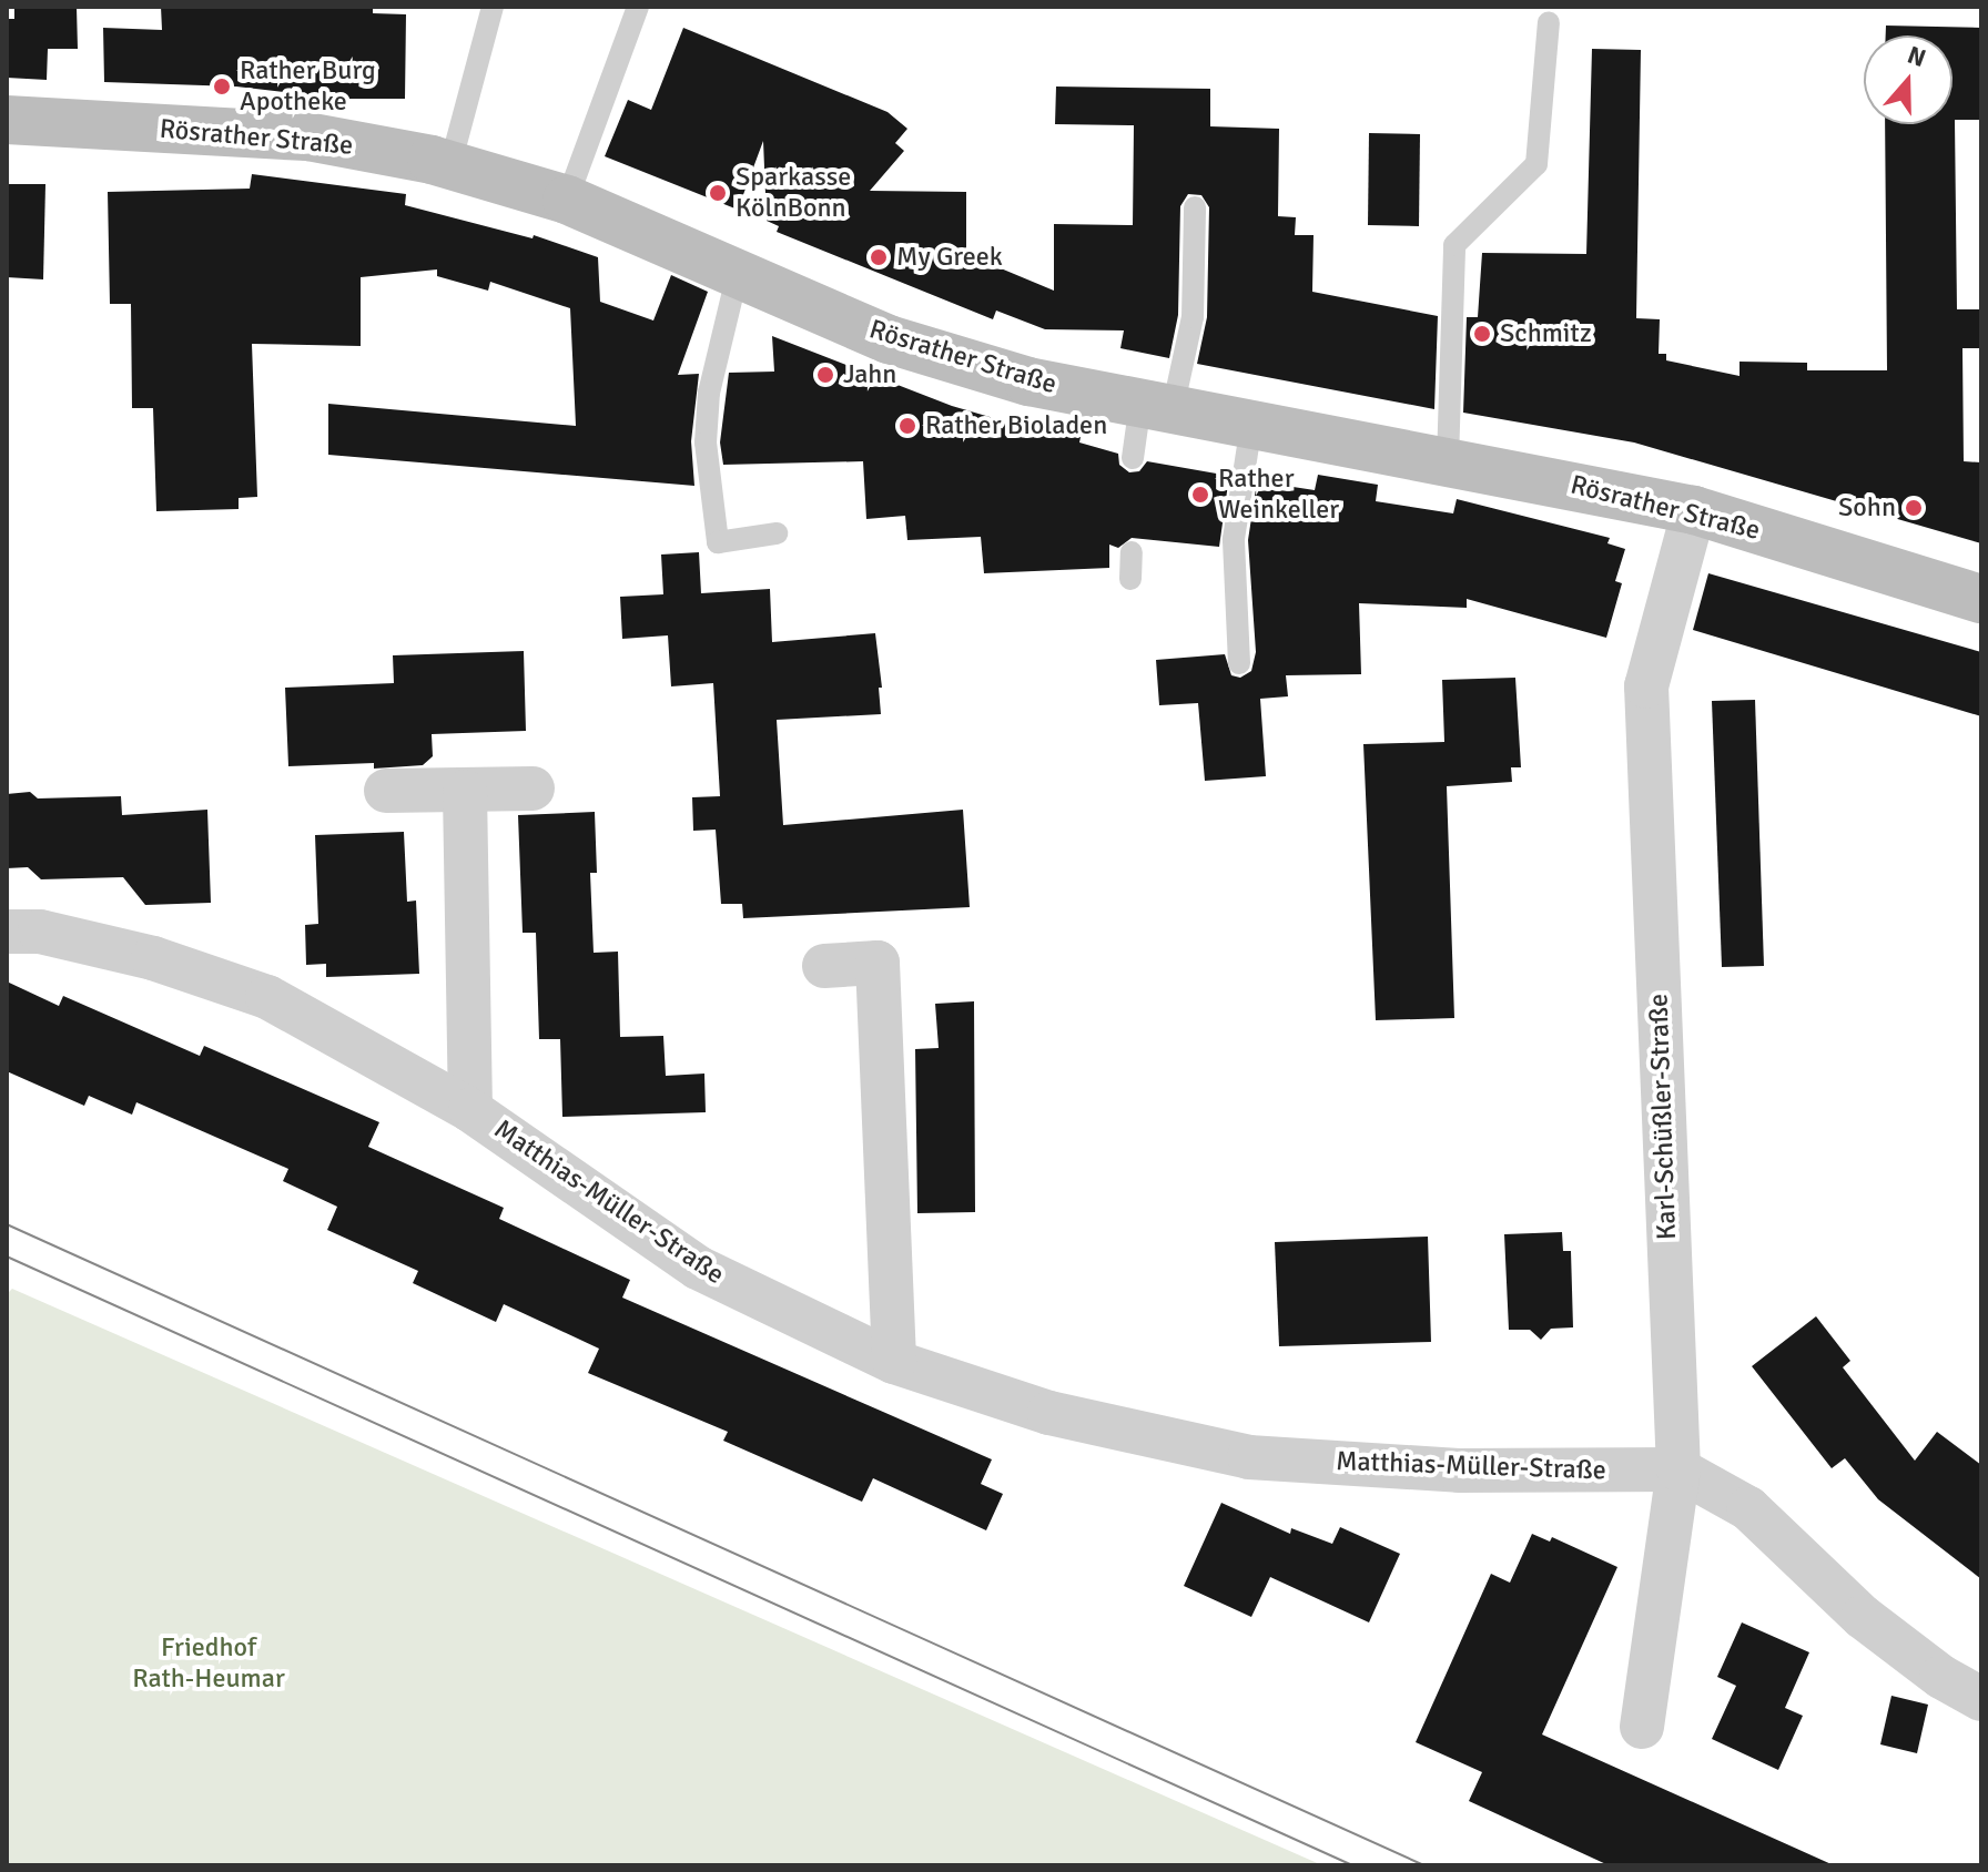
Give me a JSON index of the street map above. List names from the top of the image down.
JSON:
{
  "streets": {
    "main road": ["Rösrather Straße"],
    "street": ["Karl-Schüßler-Straße", "Matthias-Müller-Straße"]
  },
  "crossings": [
    ["Rösrather Straße", "Karl-Schüßler-Straße"],
    ["Karl-Schüßler-Straße", "Matthias-Müller-Straße"]
  ],
  "parks": ["Friedhof Rath-Heumar"],
  "places": [
    "Rather Burg Apotheke",
    "Sparkasse KölnBonn",
    "My Greek",
    "Schmitz",
    "Jahn",
    "Rather Bioladen",
    "Rather Weinkeller",
    "Sohn"
  ],
  "north": "top"
}
